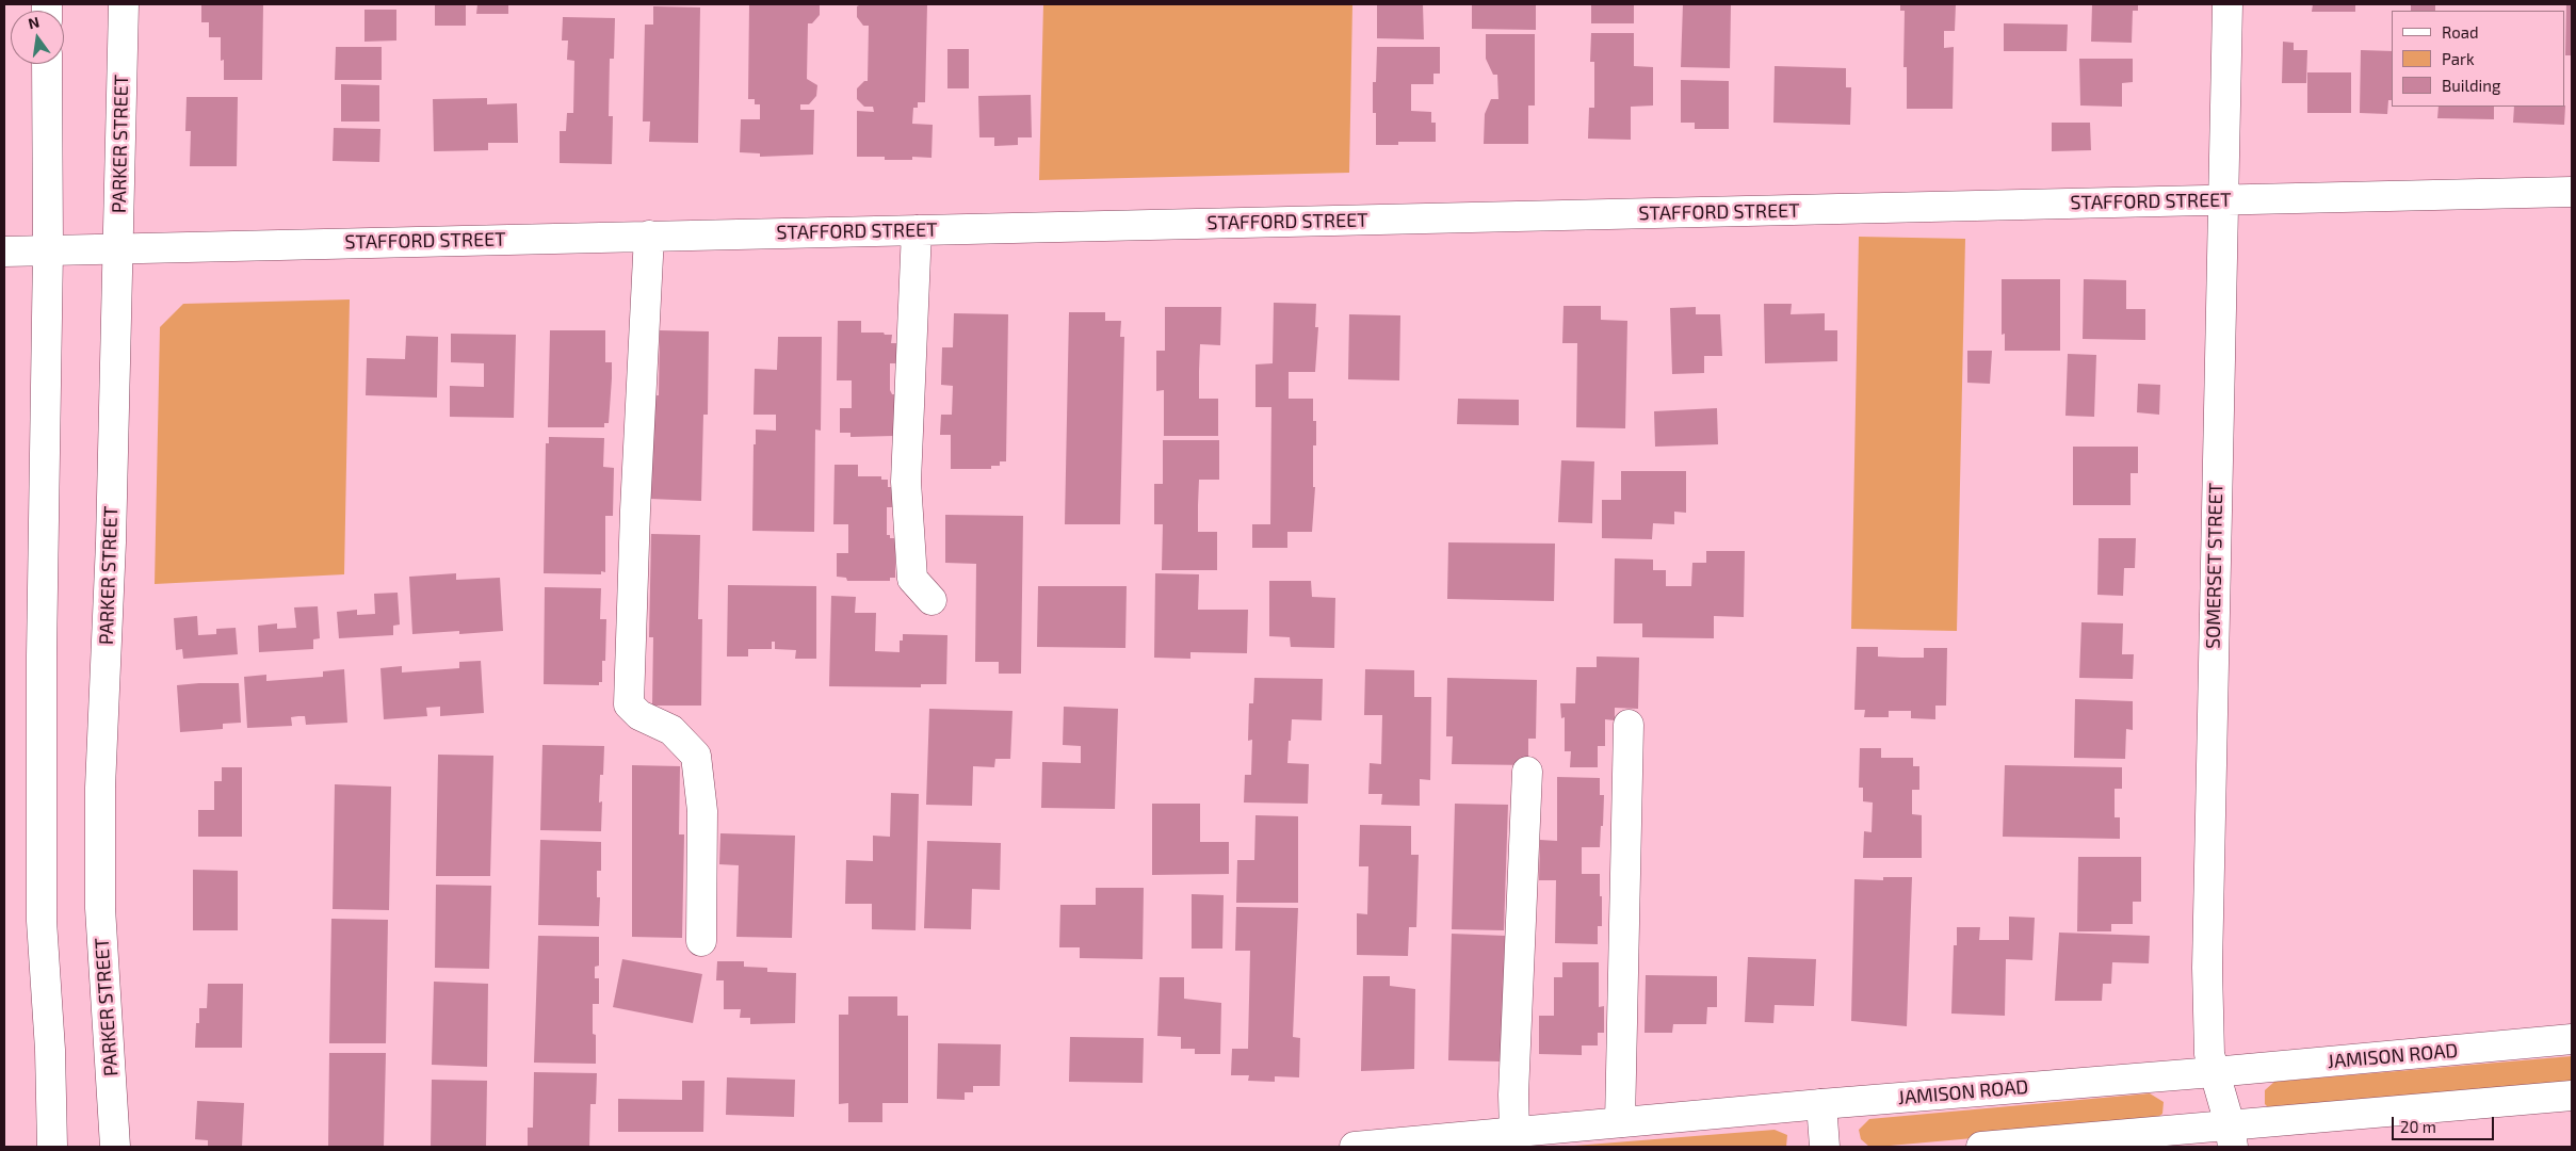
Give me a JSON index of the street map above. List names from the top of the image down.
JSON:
{
  "streets": {
    "main road": [
      "PARKER STREET",
      "STAFFORD STREET",
      "SOMERSET STREET",
      "JAMISON ROAD"
    ]
  },
  "crossings": [
    ["PARKER STREET", "STAFFORD STREET"],
    ["STAFFORD STREET", "SOMERSET STREET"],
    ["SOMERSET STREET", "JAMISON ROAD"]
  ],
  "legend": ["Road", "Park", "Building"],
  "scale_bar": "20 m",
  "north": "top"
}
